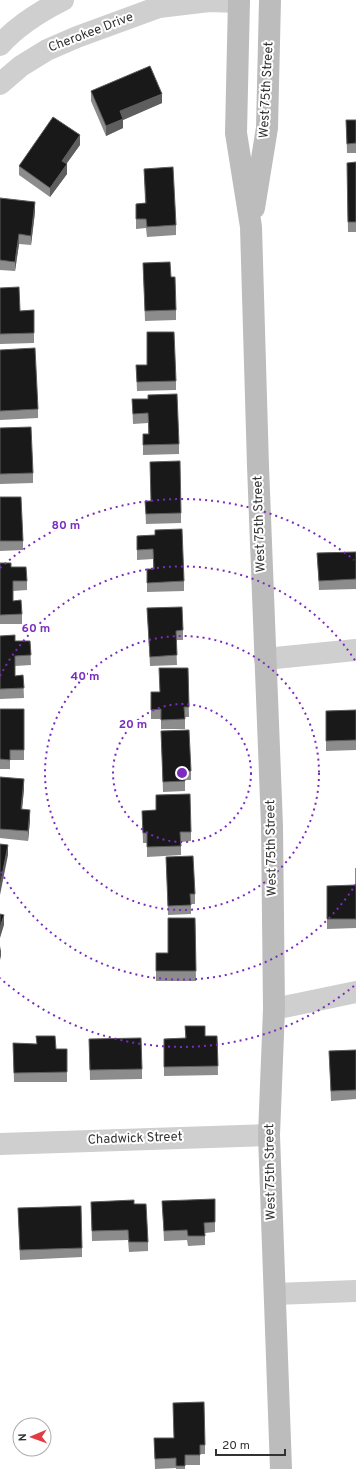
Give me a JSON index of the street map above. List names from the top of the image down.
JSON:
{
  "streets": {
    "main road": ["West 75th Street"],
    "street": ["Cherokee Drive", "Chadwick Street"]
  },
  "crossings": [
    ["Cherokee Drive", "West 75th Street"],
    ["West 75th Street", "Chadwick Street"]
  ],
  "scale_bar": "20 m",
  "north": "left",
  "rings": [
    "80 m",
    "60 m",
    "40 m",
    "20 m"
  ]
}
